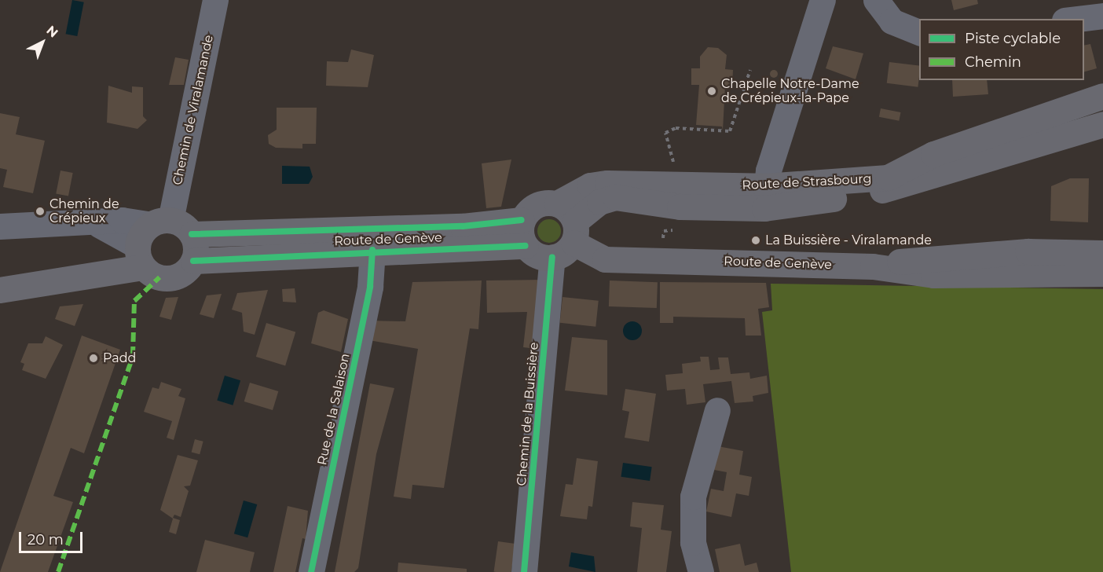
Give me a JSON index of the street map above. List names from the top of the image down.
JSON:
{
  "streets": {
    "main road": ["Route de Strasbourg", "Route de Genève"],
    "street": ["Chemin de Viralamande", "Rue de la Salaison", "Chemin de la Buissière"]
  },
  "crossings": [
    ["Route de Strasbourg", "Route de Genève"],
    ["Route de Strasbourg", "Chemin de la Buissière"],
    ["Route de Genève", "Rue de la Salaison"],
    ["Route de Genève", "Chemin de la Buissière"]
  ],
  "places": [
    "Chapelle Notre-Dame de Crépieux-la-Pape",
    "Chemin de Crépieux",
    "La Buissière - Viralamande",
    "Padd"
  ],
  "legend": ["Piste cyclable", "Chemin"],
  "scale_bar": "20 m",
  "north": "top right"
}
